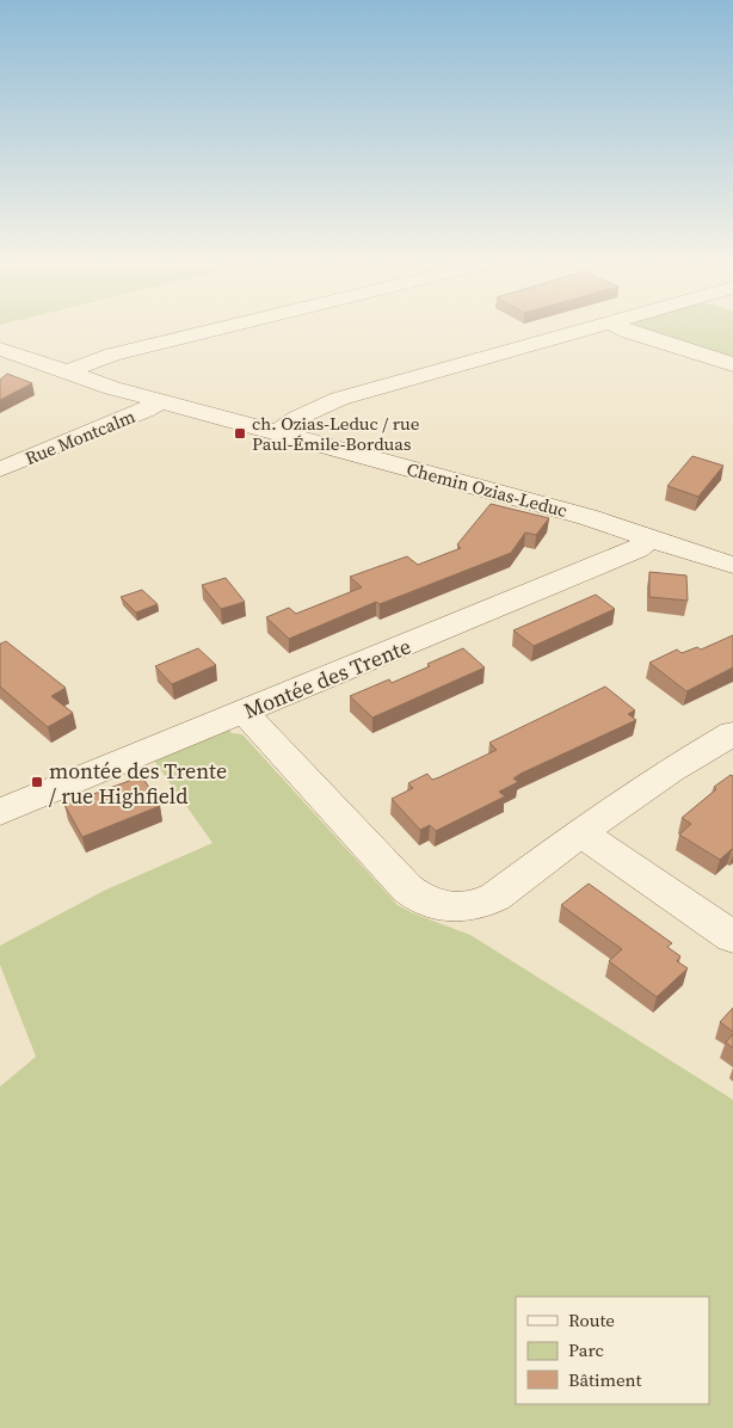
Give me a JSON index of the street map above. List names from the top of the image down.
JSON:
{
  "streets": {
    "street": ["Rue Montcalm", "Chemin Ozias-Leduc", "Montée des Trente"]
  },
  "crossings": [
    ["Rue Montcalm", "Chemin Ozias-Leduc"],
    ["Chemin Ozias-Leduc", "Montée des Trente"]
  ],
  "places": {
    "transit": ["ch. Ozias-Leduc / rue Paul-Émile-Borduas", "montée des Trente / rue Highfield"]
  },
  "legend": ["Route", "Parc", "Bâtiment"]
}
